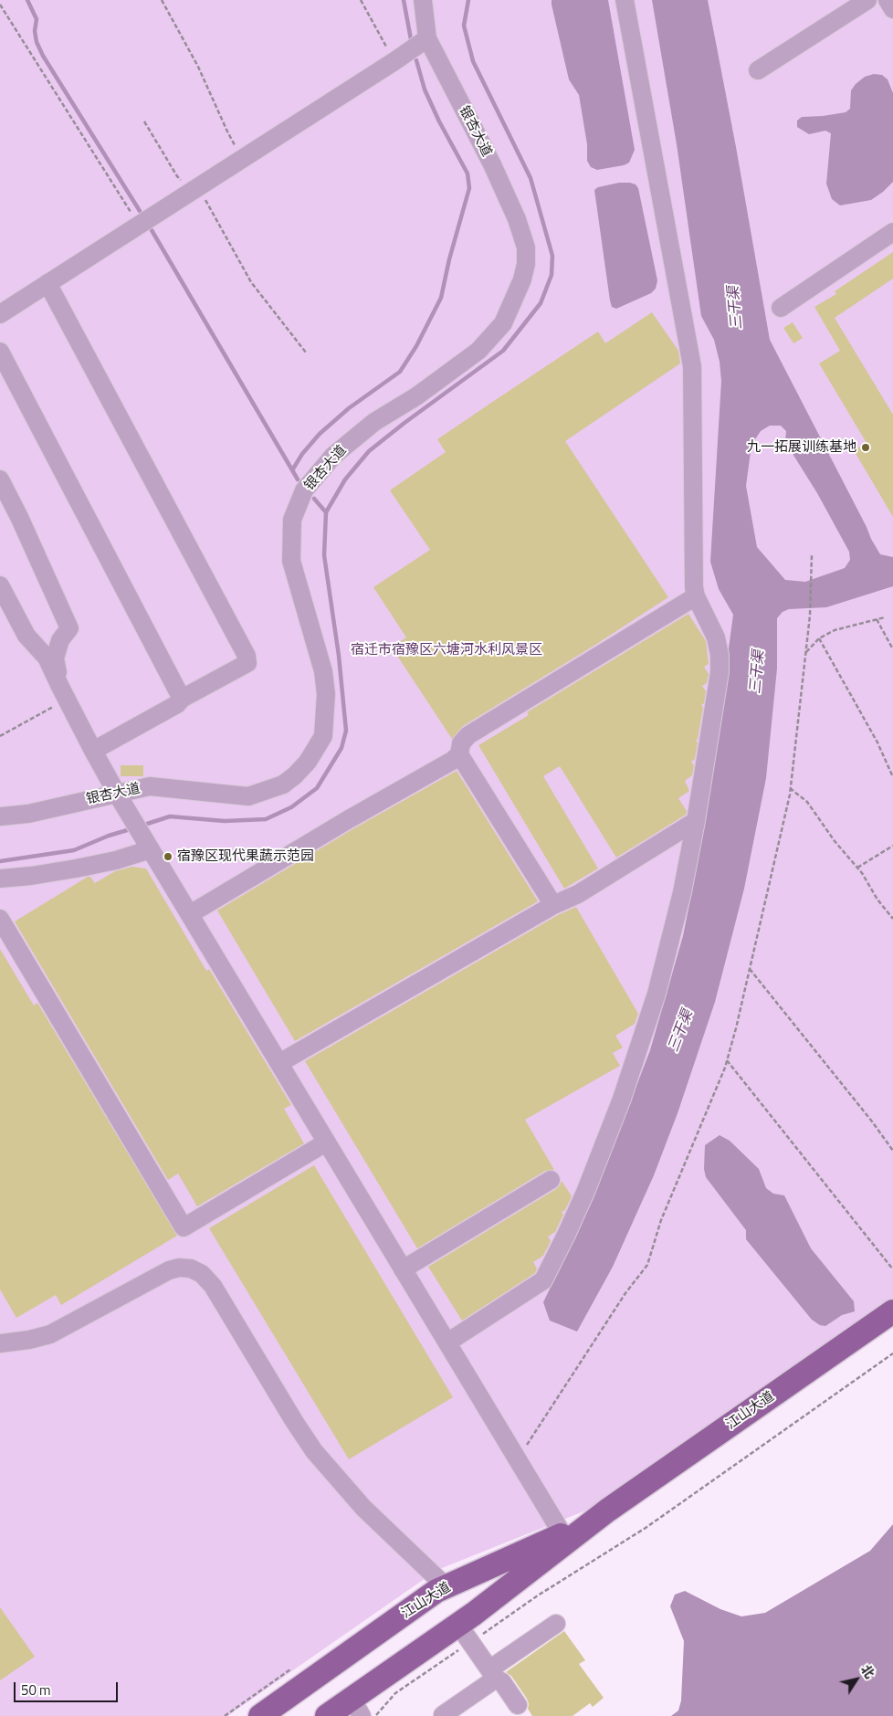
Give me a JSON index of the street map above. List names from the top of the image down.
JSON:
{
  "streets": {
    "main road": ["江山大道"],
    "street": ["银杏大道"]
  },
  "water": ["三干渠"],
  "parks": ["宿迁市宿豫区六塘河水利风景区"],
  "places": ["九一拓展训练基地", "宿豫区现代果蔬示范园"],
  "scale_bar": "50 m",
  "north": "top right"
}
